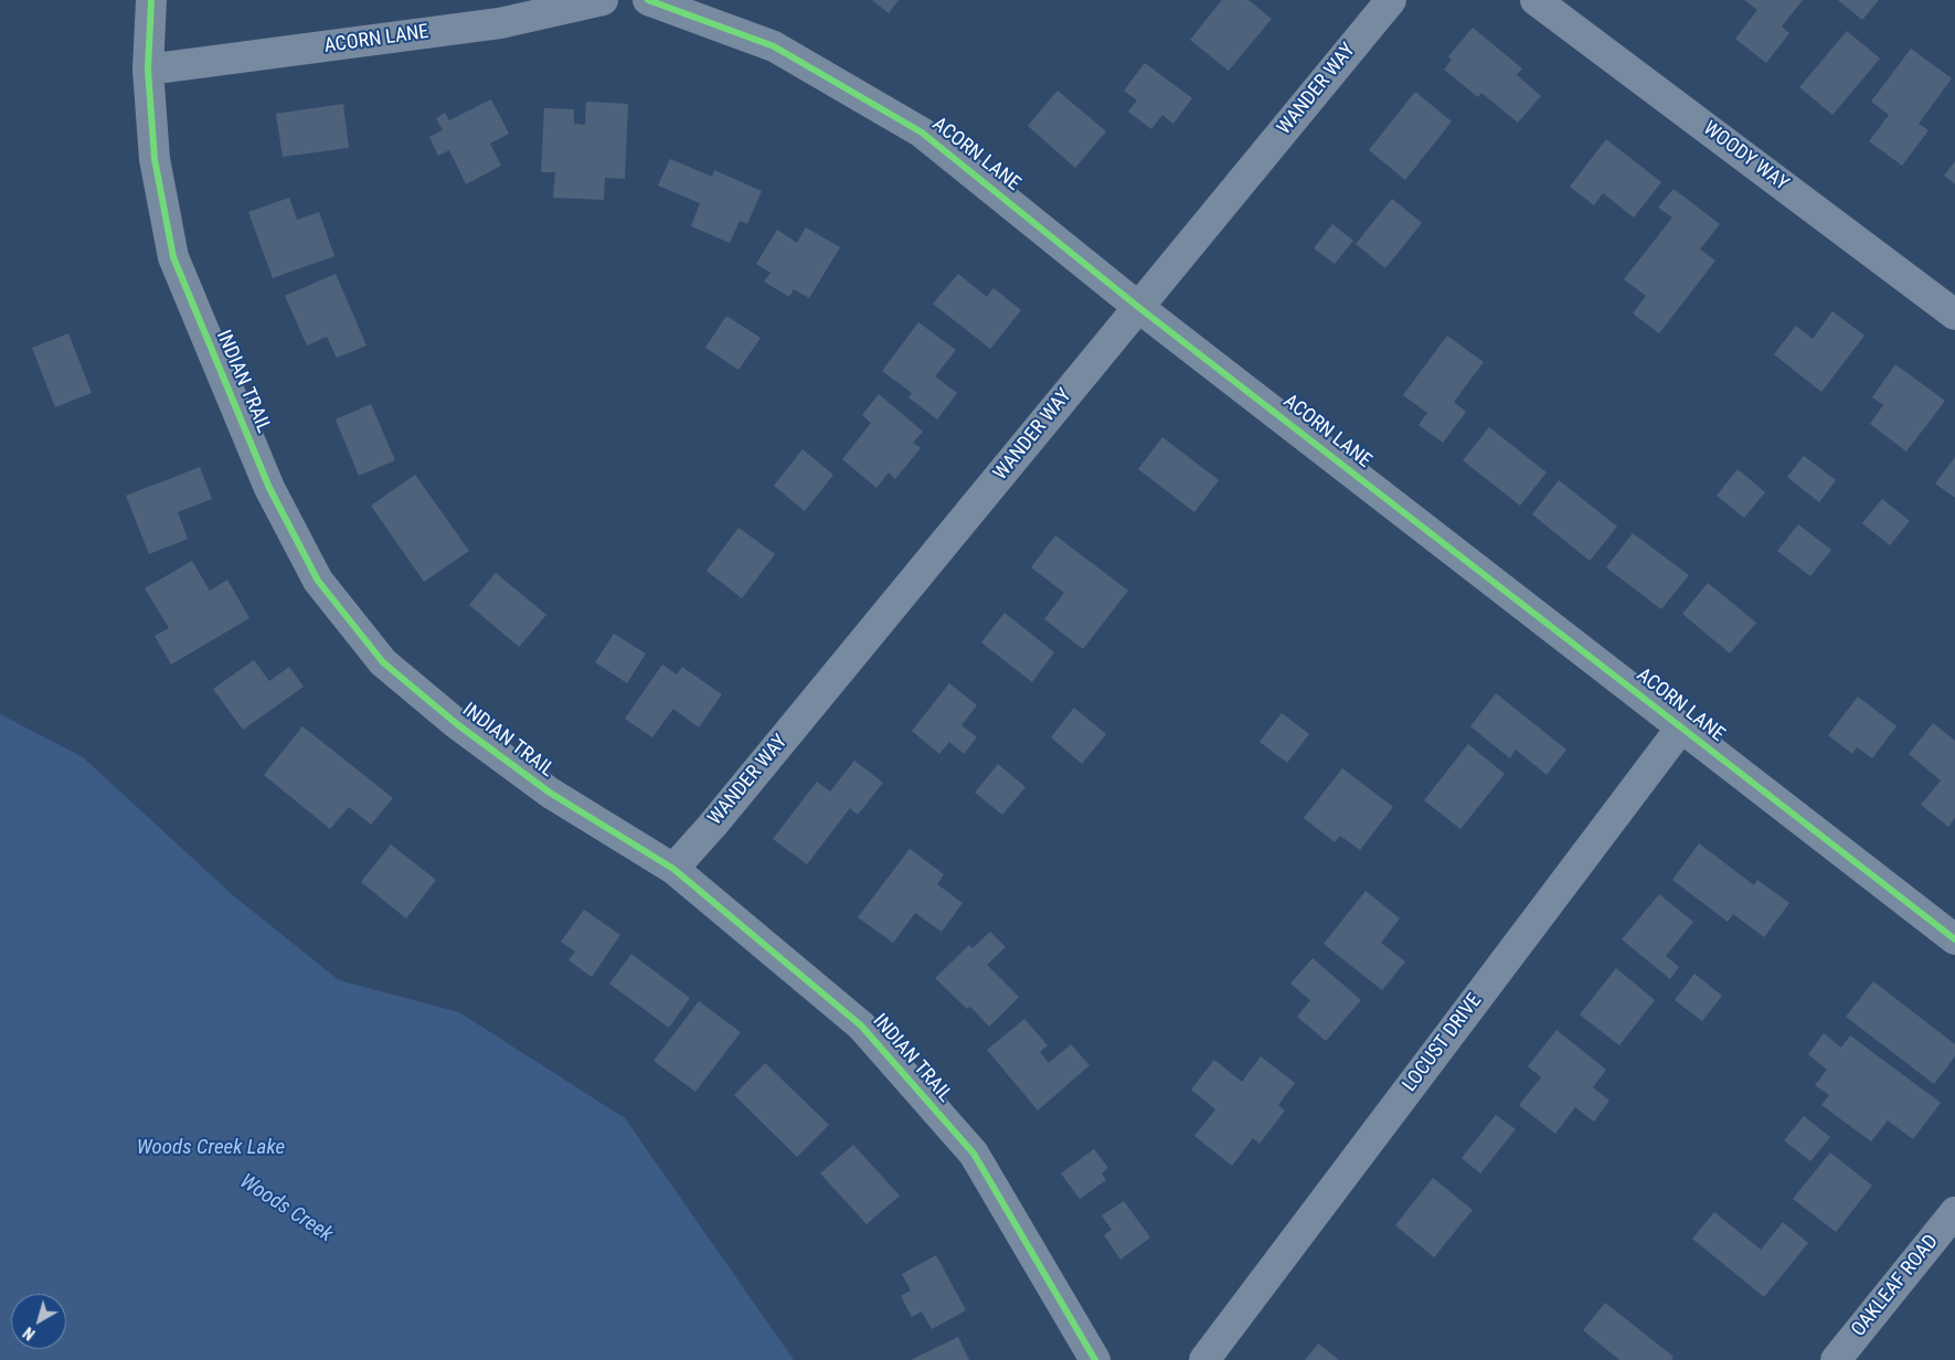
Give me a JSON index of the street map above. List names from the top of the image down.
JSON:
{
  "streets": {
    "street": [
      "ACORN LANE",
      "WANDER WAY",
      "WOODY WAY",
      "INDIAN TRAIL",
      "LOCUST DRIVE",
      "OAKLEAF ROAD"
    ]
  },
  "crossings": [
    ["ACORN LANE", "WANDER WAY"],
    ["ACORN LANE", "INDIAN TRAIL"],
    ["ACORN LANE", "LOCUST DRIVE"],
    ["WANDER WAY", "INDIAN TRAIL"]
  ],
  "water": ["Woods Creek Lake", "Woods Creek"],
  "north": "bottom left"
}
